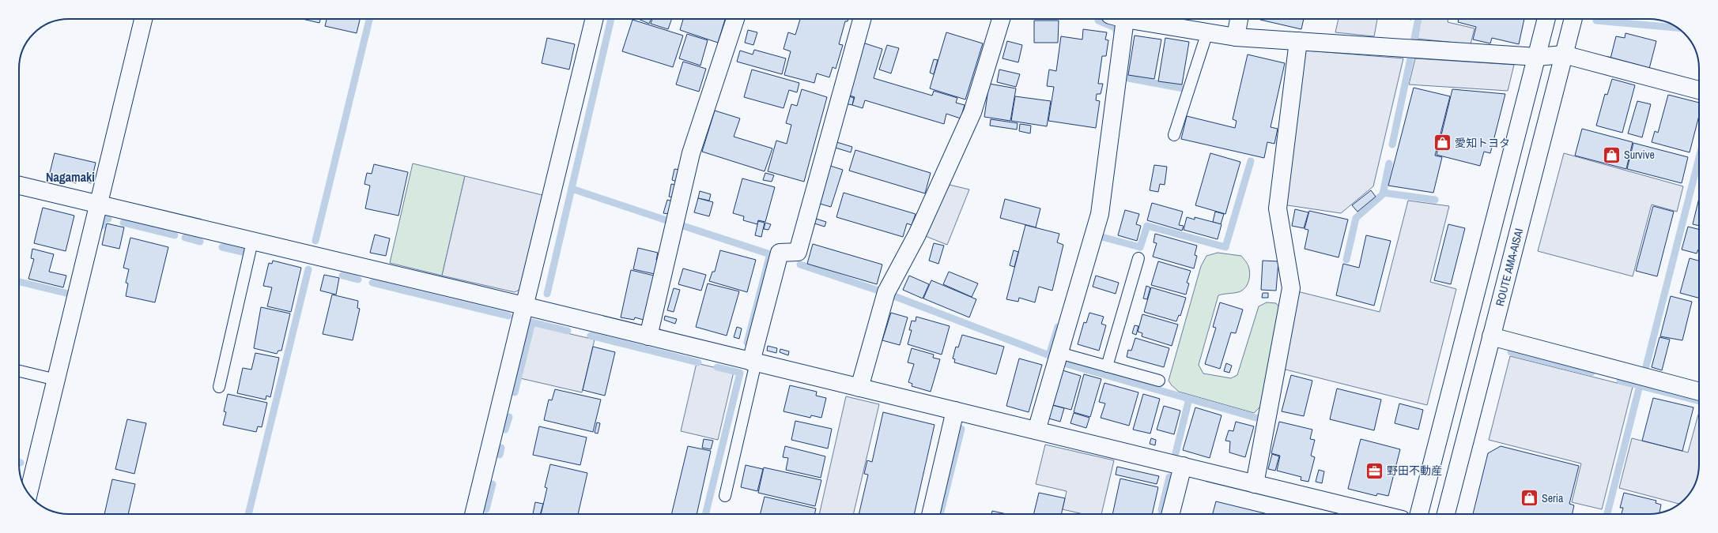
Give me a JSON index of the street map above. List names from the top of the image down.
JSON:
{
  "streets": {
    "street": ["ROUTE AMA-AISAI"]
  },
  "districts": ["Nagamaki"],
  "places": {
    "shop": ["愛知トヨタ", "Survive", "Seria"],
    "office": ["野田不動産"]
  }
}
